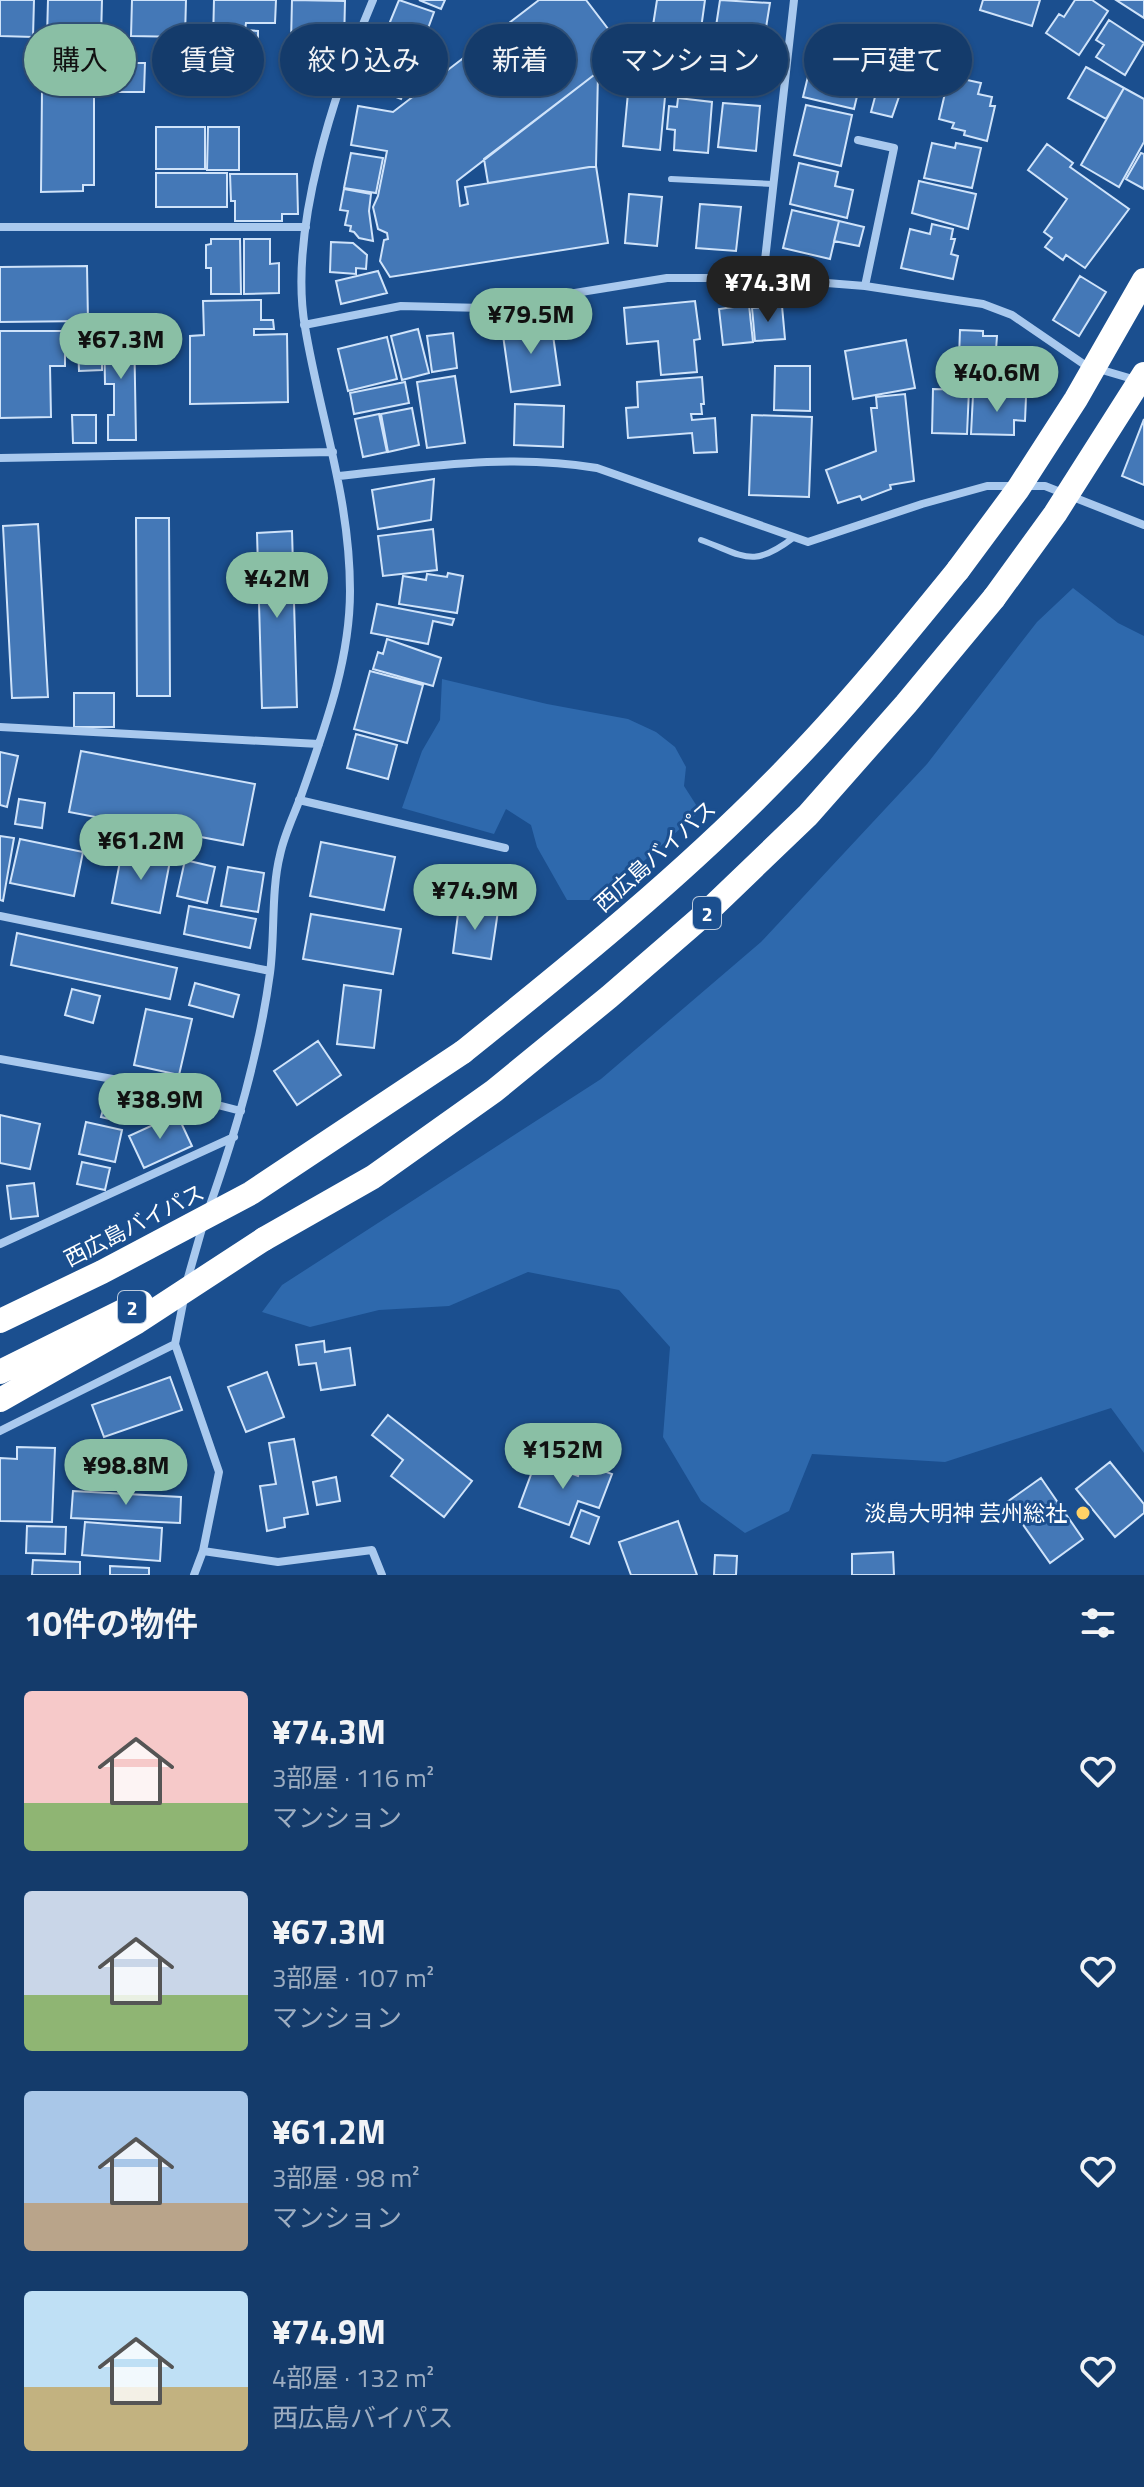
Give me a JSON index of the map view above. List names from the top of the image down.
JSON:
{
  "streets": {
    "highway": ["西広島バイパス", "2"]
  },
  "places": ["淡島大明神 芸州総社"],
  "page": {
    "chip": [
      "購入",
      "賃貸",
      "絞り込み",
      "新着",
      "マンション",
      "一戸建て"
    ],
    "price": [
      "¥74.3M",
      "¥79.5M",
      "¥67.3M",
      "¥40.6M",
      "¥42M",
      "¥61.2M",
      "¥74.9M",
      "¥38.9M",
      "¥152M",
      "¥98.8M"
    ],
    "heading": "10件の物件",
    "list": [
      {
        "name": "¥74.3M",
        "note": "3部屋 · 116 m² · マンション"
      },
      {
        "name": "¥67.3M",
        "note": "3部屋 · 107 m² · マンション"
      },
      {
        "name": "¥61.2M",
        "note": "3部屋 · 98 m² · マンション"
      },
      {
        "name": "¥74.9M",
        "note": "4部屋 · 132 m² · 西広島バイパス"
      }
    ]
  }
}
